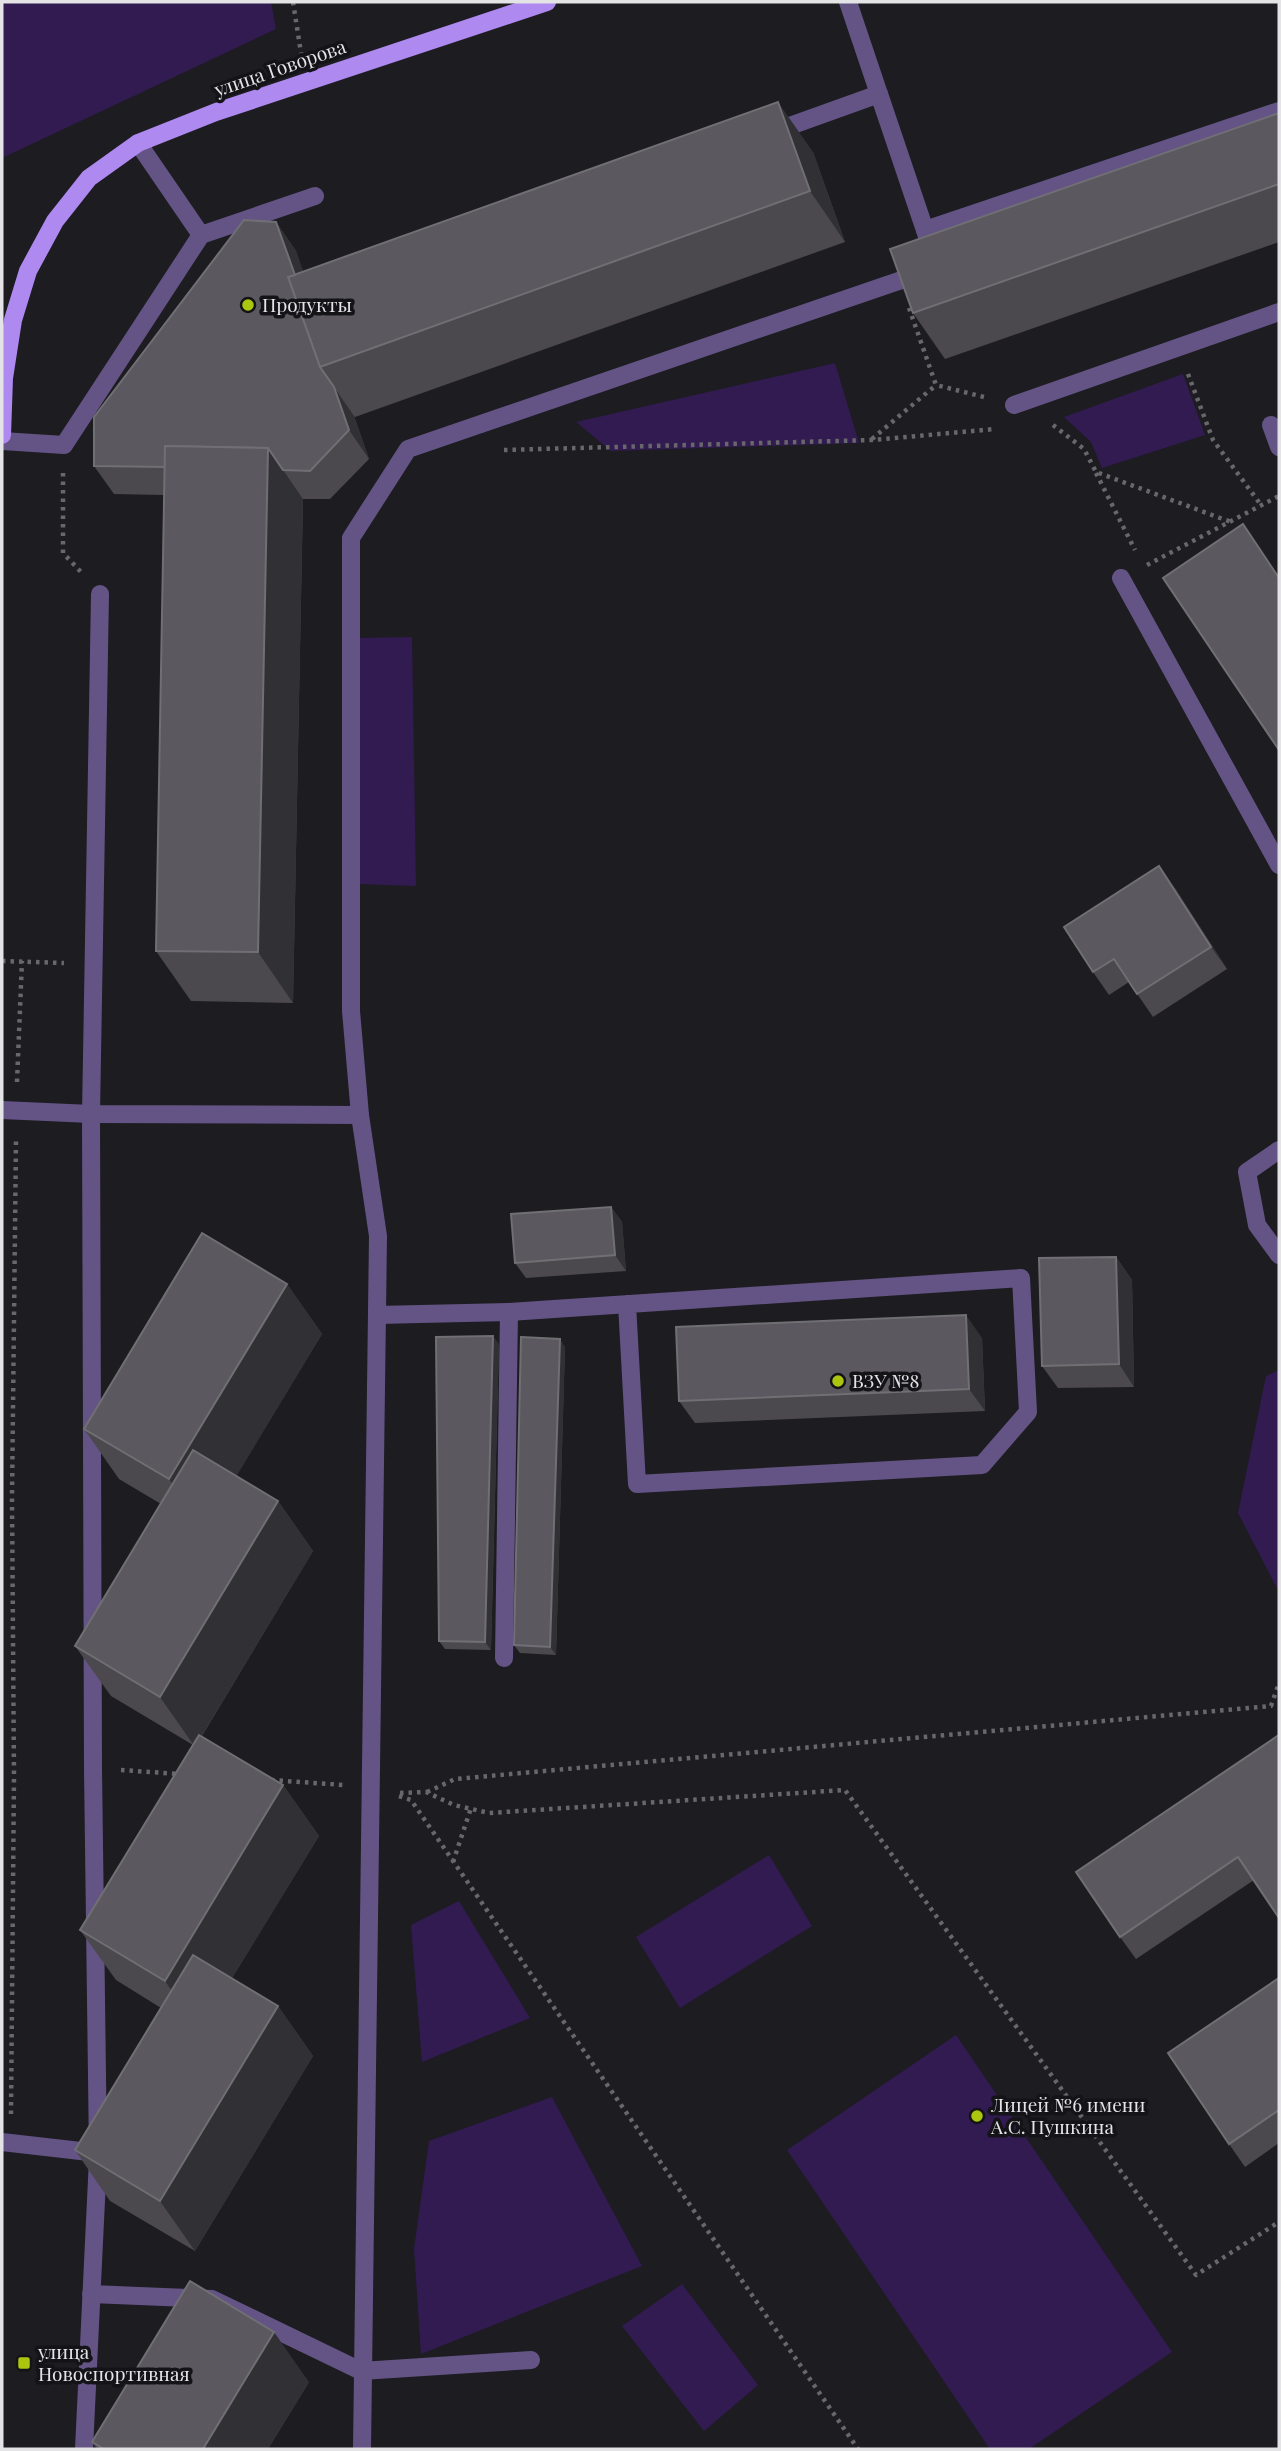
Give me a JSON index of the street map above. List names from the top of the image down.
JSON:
{
  "streets": {
    "main road": ["улица Говорова"]
  },
  "places": {
    "other": ["Продукты", "ВЗУ №8", "Лицей №6 имени А.С. Пушкина"],
    "transit": ["улица Новоспортивная"]
  }
}
